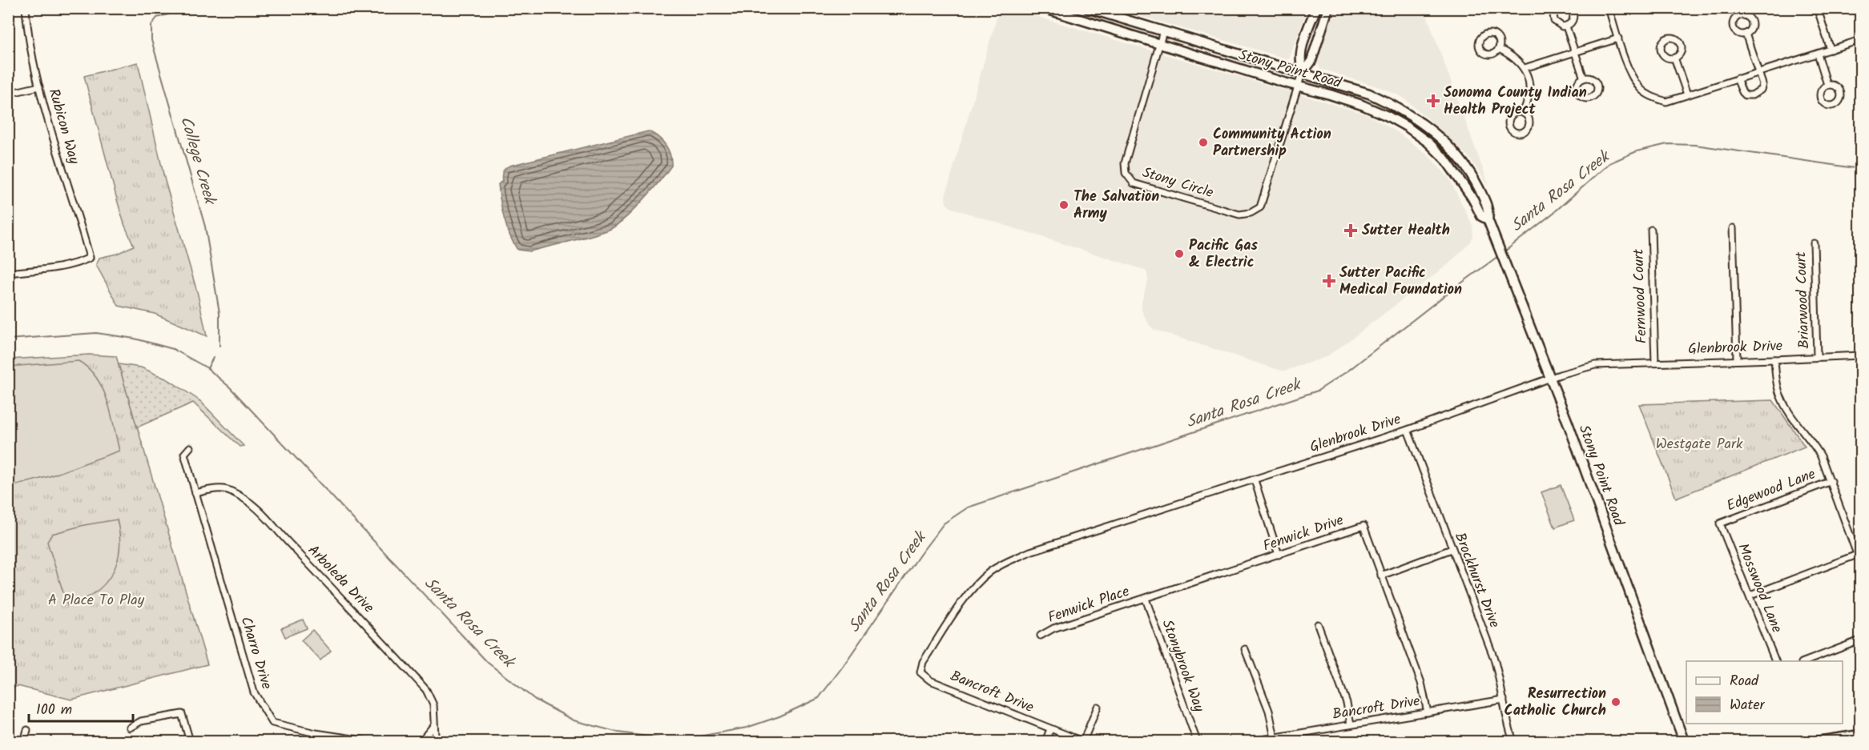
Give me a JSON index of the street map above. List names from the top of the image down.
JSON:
{
  "streets": {
    "main road": ["Stony Point Road"],
    "street": [
      "Rubicon Way",
      "Stony Circle",
      "Fernwood Court",
      "Briarwood Court",
      "Glenbrook Drive",
      "Edgewood Lane",
      "Fenwick Drive",
      "Arboleda Drive",
      "Brockhurst Drive",
      "Mosswood Lane",
      "Fenwick Place",
      "Charro Drive",
      "Stonybrook Way",
      "Bancroft Drive"
    ]
  },
  "crossings": [
    ["Stony Point Road", "Stony Circle"],
    ["Stony Point Road", "Glenbrook Drive"],
    ["Fernwood Court", "Glenbrook Drive"],
    ["Briarwood Court", "Glenbrook Drive"],
    ["Glenbrook Drive", "Brockhurst Drive"],
    ["Glenbrook Drive", "Bancroft Drive"],
    ["Edgewood Lane", "Mosswood Lane"],
    ["Fenwick Drive", "Fenwick Place"],
    ["Fenwick Drive", "Stonybrook Way"],
    ["Fenwick Drive", "Bancroft Drive"],
    ["Arboleda Drive", "Charro Drive"],
    ["Brockhurst Drive", "Bancroft Drive"],
    ["Fenwick Place", "Stonybrook Way"]
  ],
  "water": ["College Creek", "Santa Rosa Creek"],
  "parks": ["Westgate Park", "A Place To Play"],
  "places": {
    "health": ["Sonoma County Indian Health Project", "Sutter Health", "Sutter Pacific Medical Foundation"],
    "other": [
      "Community Action Partnership",
      "The Salvation Army",
      "Pacific Gas & Electric",
      "Resurrection Catholic Church"
    ]
  },
  "legend": ["Road", "Water"],
  "scale_bar": "100 m"
}
